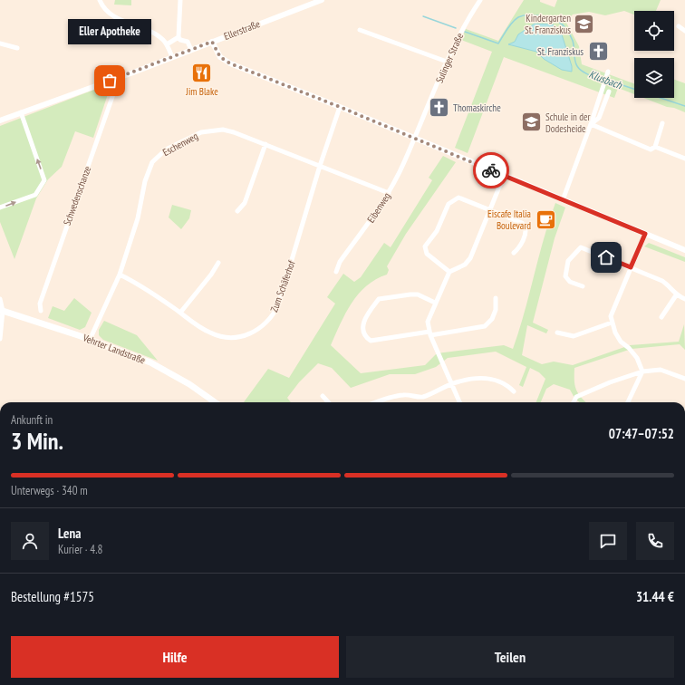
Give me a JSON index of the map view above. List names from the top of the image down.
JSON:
{
  "streets": {
    "main road": ["Vehrter Landstraße"],
    "street": [
      "Ellerstraße",
      "Sulinger Straße",
      "Eschenweg",
      "Schwedenschanze",
      "Eibenweg",
      "Zum Schäferhof"
    ]
  },
  "crossings": [
    ["Ellerstraße", "Schwedenschanze"],
    ["Sulinger Straße", "Eibenweg"],
    ["Eschenweg", "Eibenweg"],
    ["Eschenweg", "Zum Schäferhof"],
    ["Eschenweg", "Vehrter Landstraße"]
  ],
  "water": ["Klusbach"],
  "places": {
    "school or university": ["Kindergarten St. Franziskus", "Schule in der Dodesheide"],
    "church": ["St. Franziskus", "Thomaskirche"],
    "restaurant": ["Jim Blake"],
    "other": ["Eller Apotheke"],
    "cafe": ["Eiscafe Italia Boulevard"]
  },
  "page": {
    "bubble": "Eller Apotheke",
    "heading": ["3 Min.", "Ankunft in", "07:47–07:52"],
    "panel": [
      "Lena",
      "Kurier · 4.8",
      "Bestellung #1575",
      "31.44 €"
    ],
    "bar": "Unterwegs · 340 m",
    "buttons": ["Hilfe", "Teilen"]
  }
}
